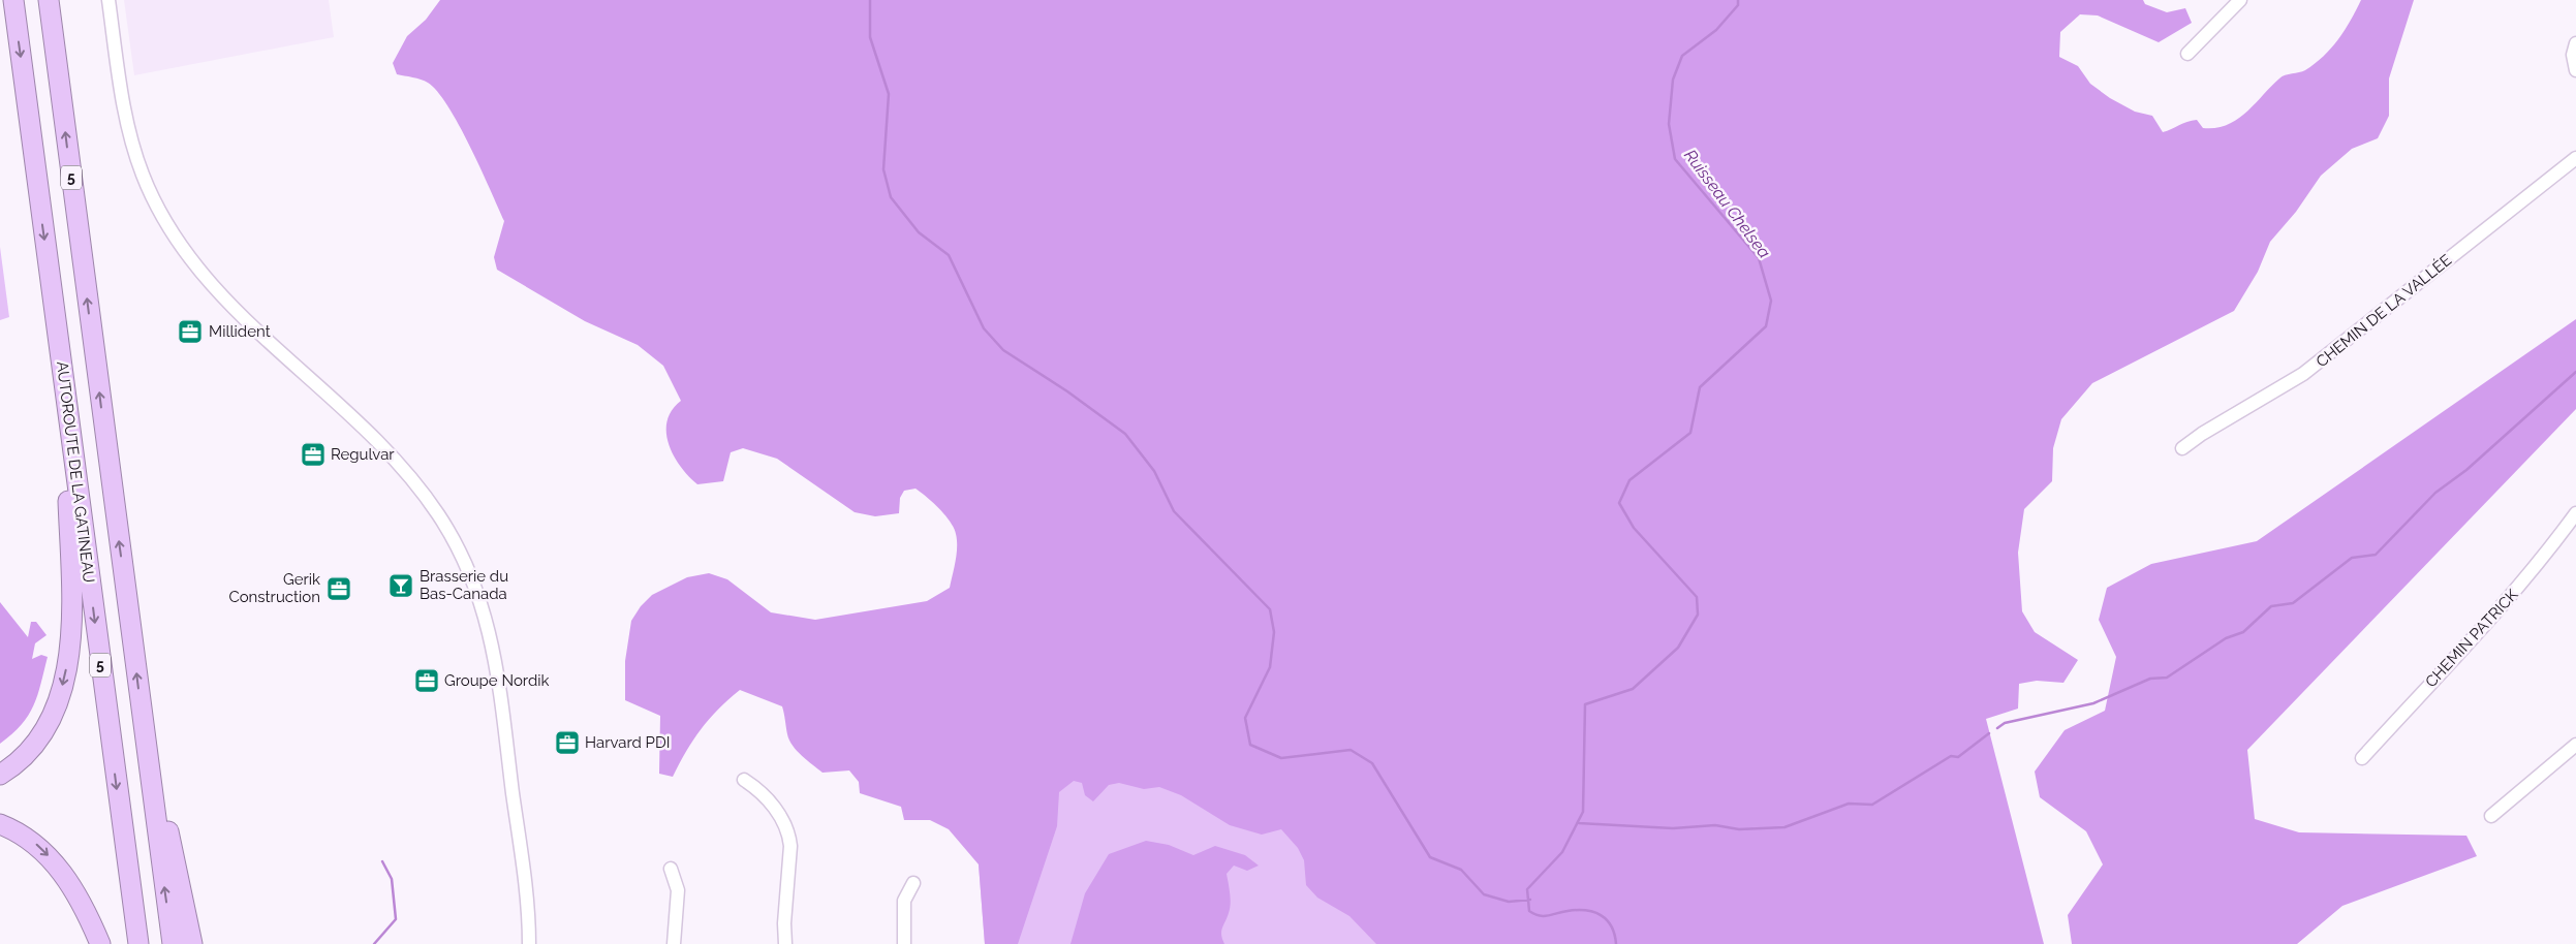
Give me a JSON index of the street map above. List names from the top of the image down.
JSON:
{
  "streets": {
    "highway": ["5", "AUTOROUTE DE LA GATINEAU"],
    "street": ["CHEMIN DE LA VALLÉE", "CHEMIN PATRICK"]
  },
  "water": ["Ruisseau Chelsea"],
  "places": {
    "office": [
      "Millident",
      "Regulvar",
      "Gerik Construction",
      "Groupe Nordik",
      "Harvard PDI"
    ],
    "bar": ["Brasserie du Bas-Canada"]
  }
}
